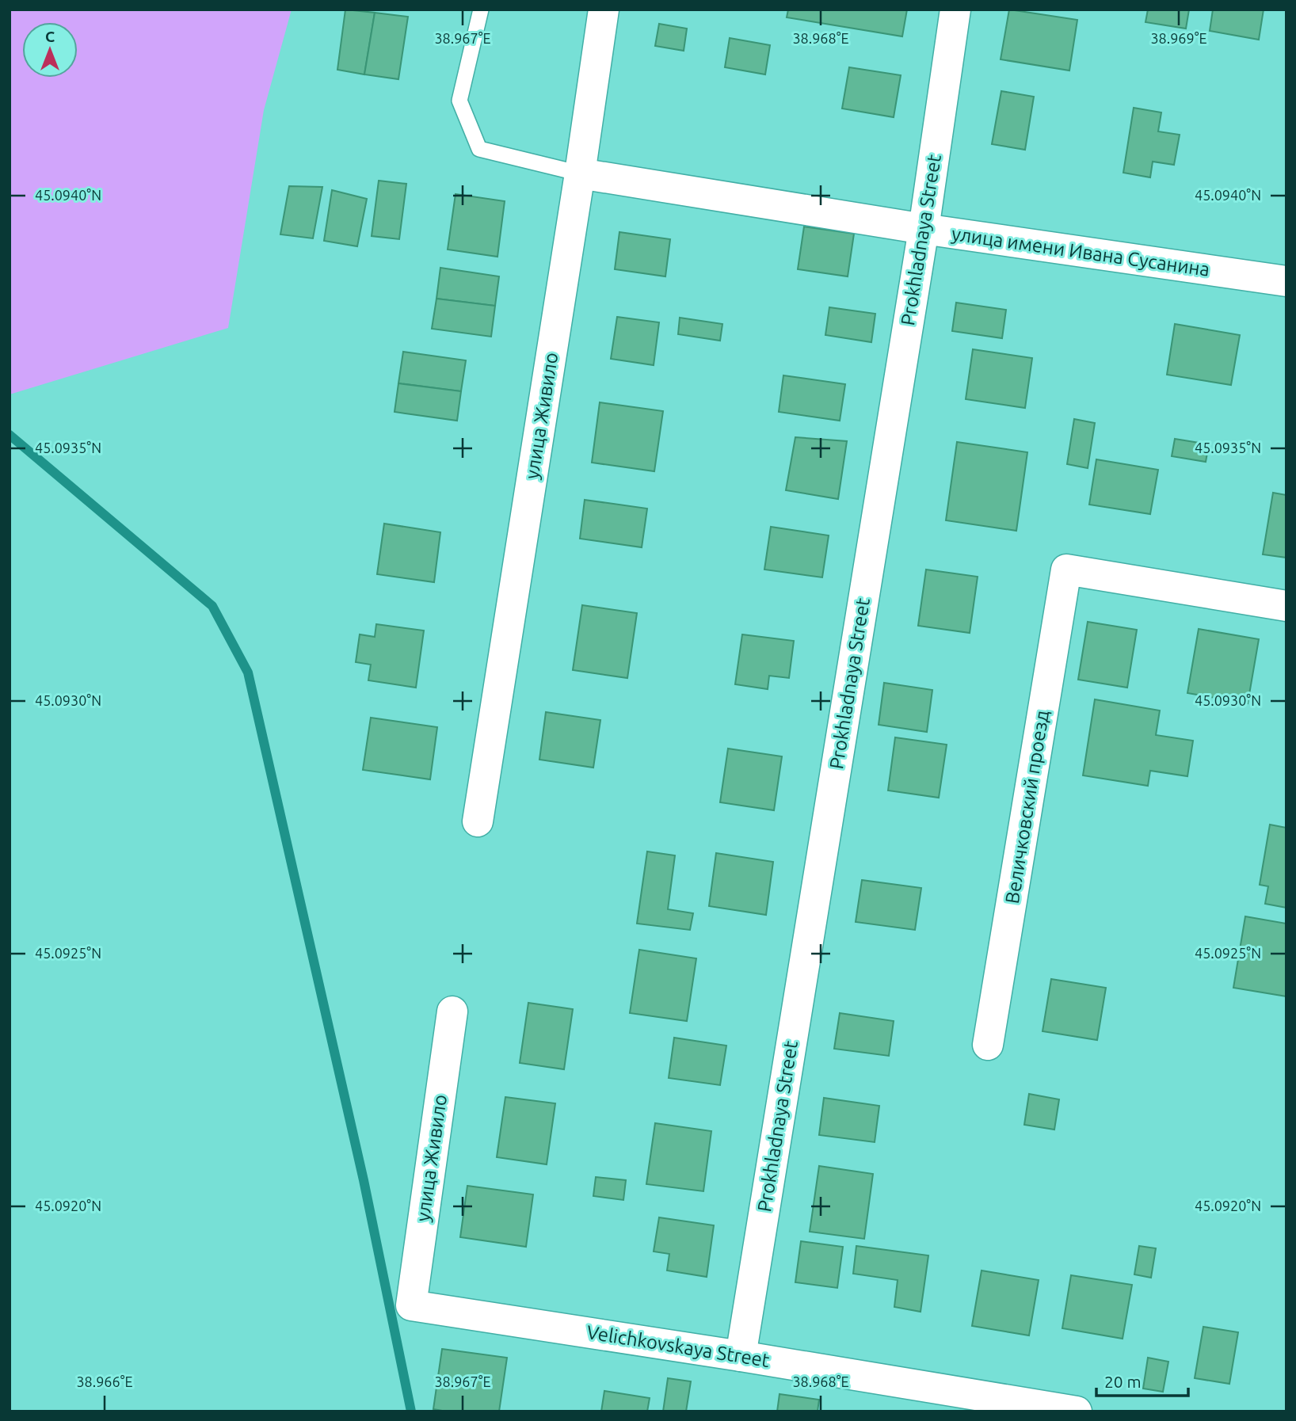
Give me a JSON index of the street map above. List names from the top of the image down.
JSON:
{
  "streets": {
    "street": [
      "Prokhladnaya Street",
      "улица имени Ивана Сусанина",
      "улица Живило",
      "Величковский проезд",
      "Velichkovskaya Street"
    ]
  },
  "crossings": [
    ["Prokhladnaya Street", "улица имени Ивана Сусанина"],
    ["Prokhladnaya Street", "Velichkovskaya Street"],
    ["улица имени Ивана Сусанина", "улица Живило"],
    ["улица Живило", "Velichkovskaya Street"]
  ],
  "scale_bar": "20 m",
  "north": "top",
  "coordinates": [
    "38.967°E",
    "38.968°E",
    "38.969°E",
    "45.0940°N",
    "45.0935°N",
    "45.0930°N",
    "45.0925°N",
    "45.0920°N",
    "38.966°E"
  ]
}
